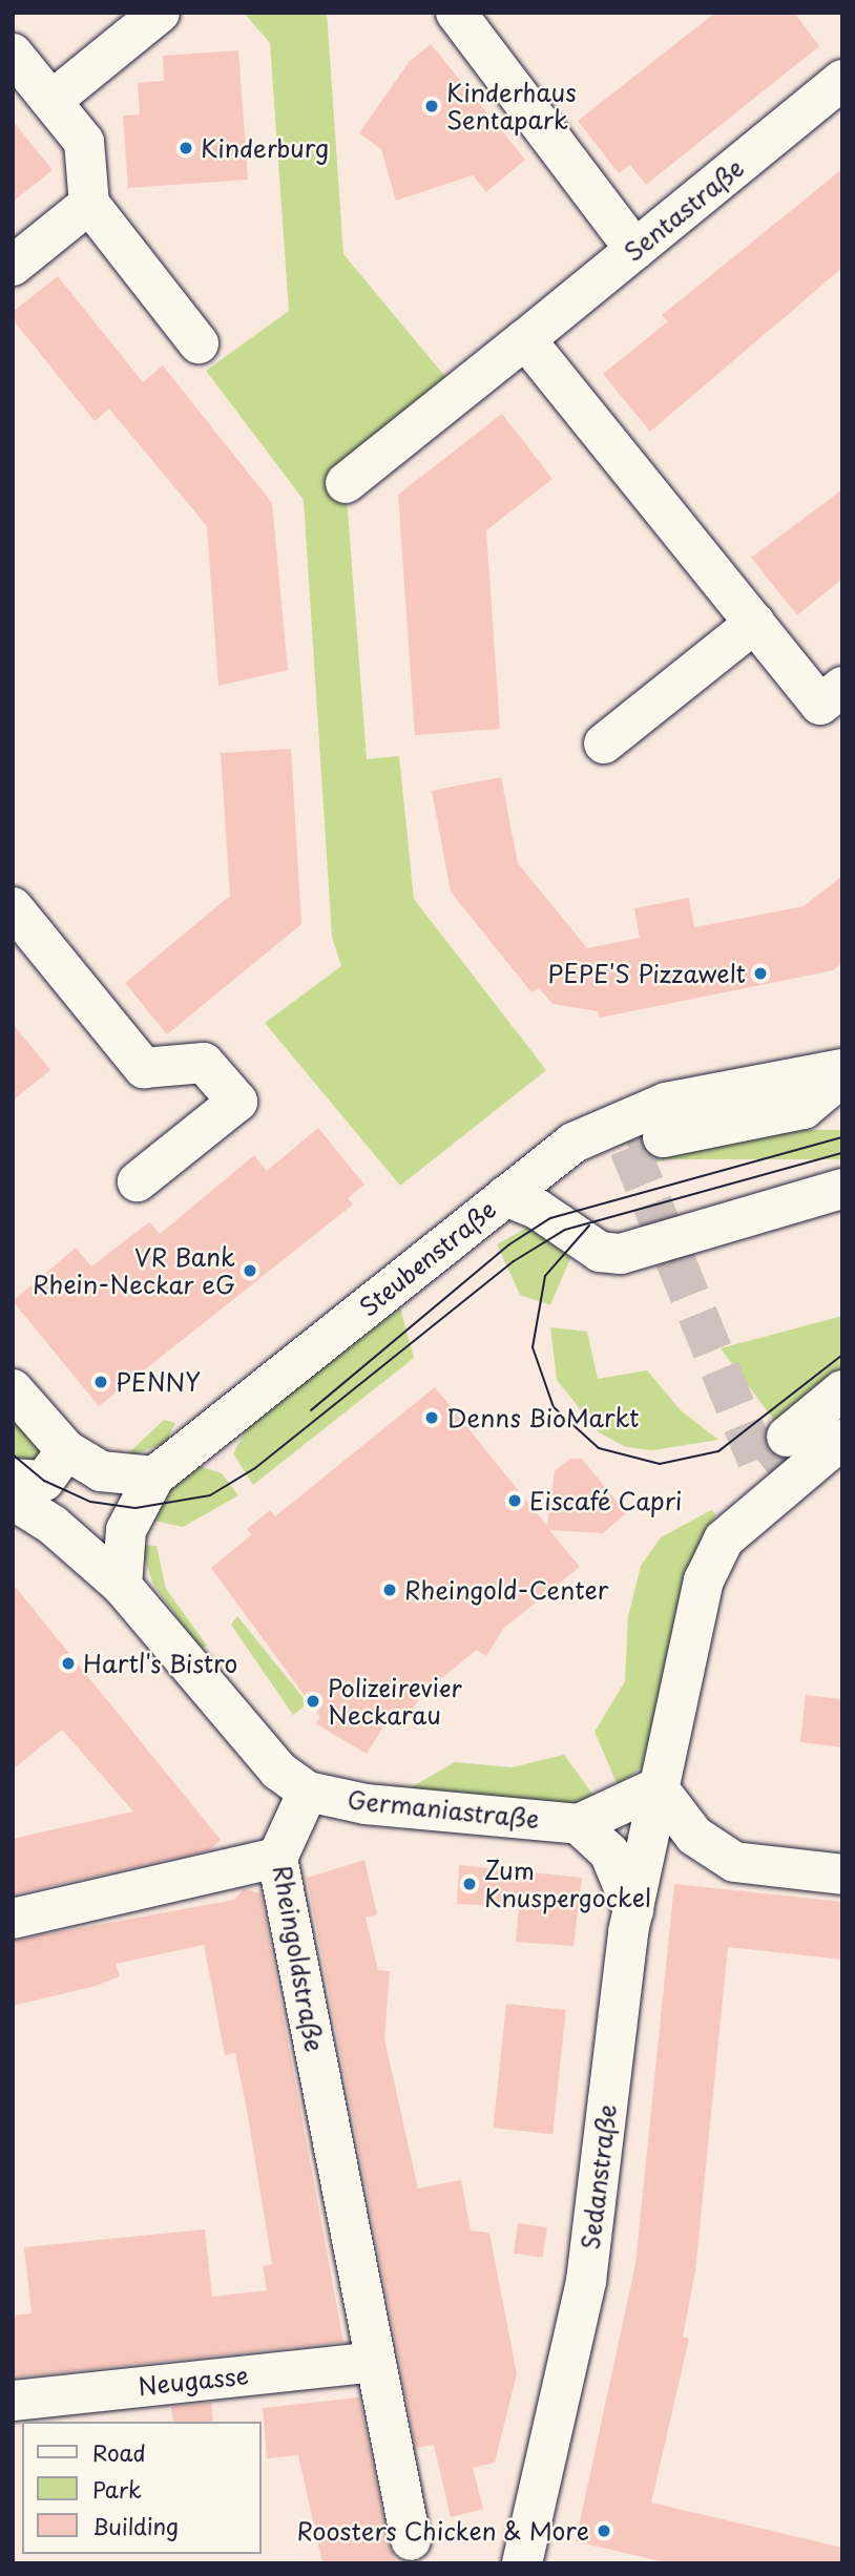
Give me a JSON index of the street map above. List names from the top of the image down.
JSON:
{
  "streets": {
    "street": [
      "Sentastraße",
      "Steubenstraße",
      "Germaniastraße",
      "Rheingoldstraße",
      "Sedanstraße",
      "Neugasse"
    ]
  },
  "crossings": [
    ["Germaniastraße", "Rheingoldstraße"],
    ["Rheingoldstraße", "Neugasse"]
  ],
  "places": [
    "Kinderhaus Sentapark",
    "Kinderburg",
    "PEPE'S Pizzawelt",
    "VR Bank Rhein-Neckar eG",
    "PENNY",
    "Denns BioMarkt",
    "Eiscafé Capri",
    "Rheingold-Center",
    "Hartl's Bistro",
    "Polizeirevier Neckarau",
    "Zum Knuspergockel",
    "Roosters Chicken & More"
  ],
  "legend": ["Road", "Park", "Building"]
}
